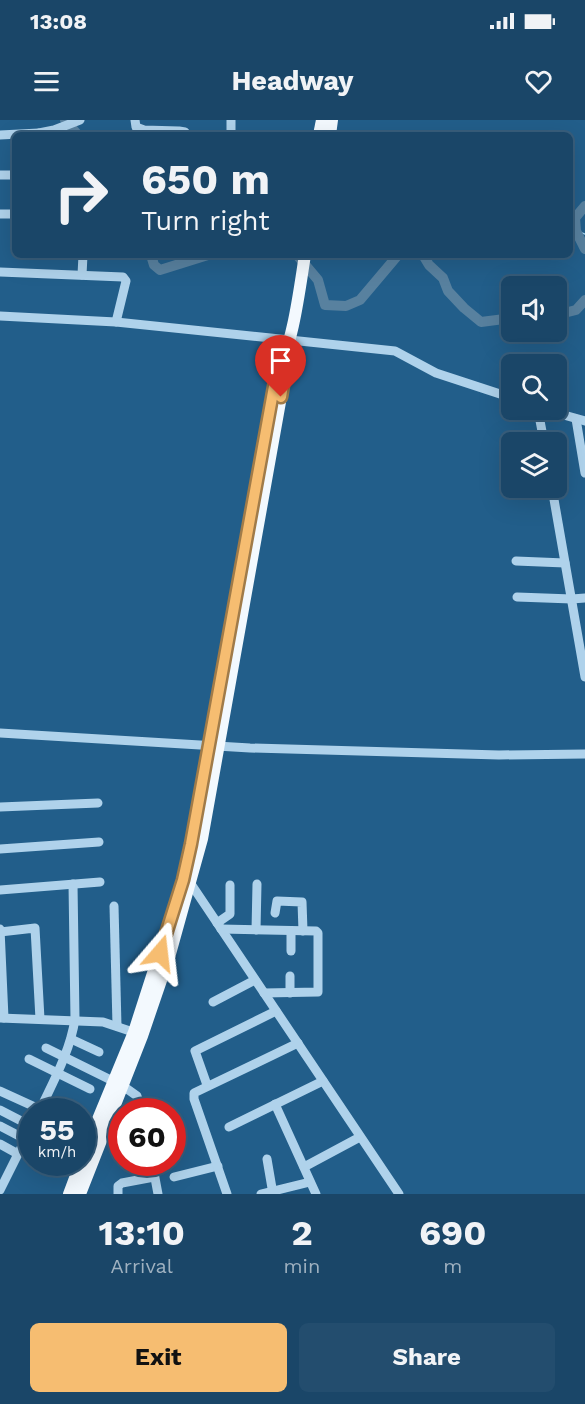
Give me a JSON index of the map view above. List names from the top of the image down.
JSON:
{
  "page": {
    "status": "13:08",
    "header": "Headway",
    "turn": ["650 m", "Turn right"],
    "speed": "55 km/h",
    "limit": "60",
    "eta": [
      "13:10",
      "Arrival",
      "2",
      "min",
      "690",
      "m"
    ],
    "buttons": ["Exit", "Share"]
  }
}
